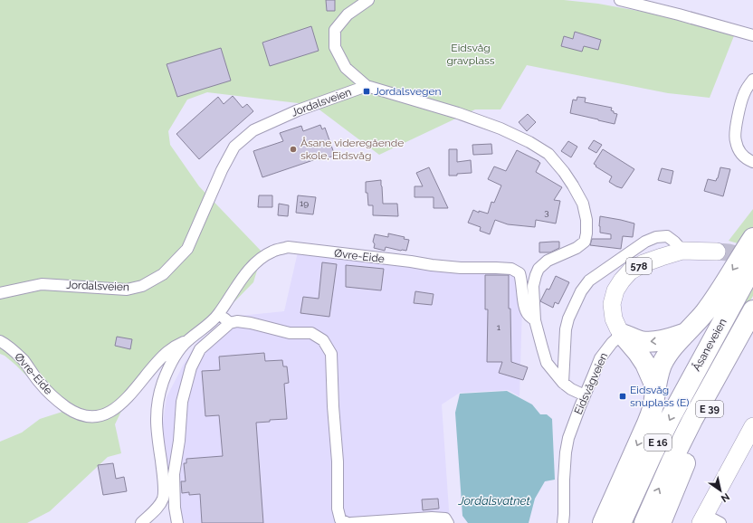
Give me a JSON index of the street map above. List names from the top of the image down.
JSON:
{
  "streets": {
    "highway": ["Åsaneveien", "E 39", "E 16"],
    "main road": ["578"],
    "street": ["Jordalsveien", "Øvre-Eide", "Eidsvågveien"]
  },
  "crossings": [
    ["Jordalsveien", "Øvre-Eide"],
    ["Jordalsveien", "Eidsvågveien"],
    ["578", "Eidsvågveien"]
  ],
  "water": ["Jordalsvatnet"],
  "parks": ["Eidsvåg gravplass"],
  "places": {
    "transit": ["Jordalsvegen", "Eidsvåg snuplass (E)"],
    "other": ["Åsane videregående skole, Eidsvåg"]
  },
  "house_numbers": ["19", "3", "1"],
  "north": "bottom right"
}
